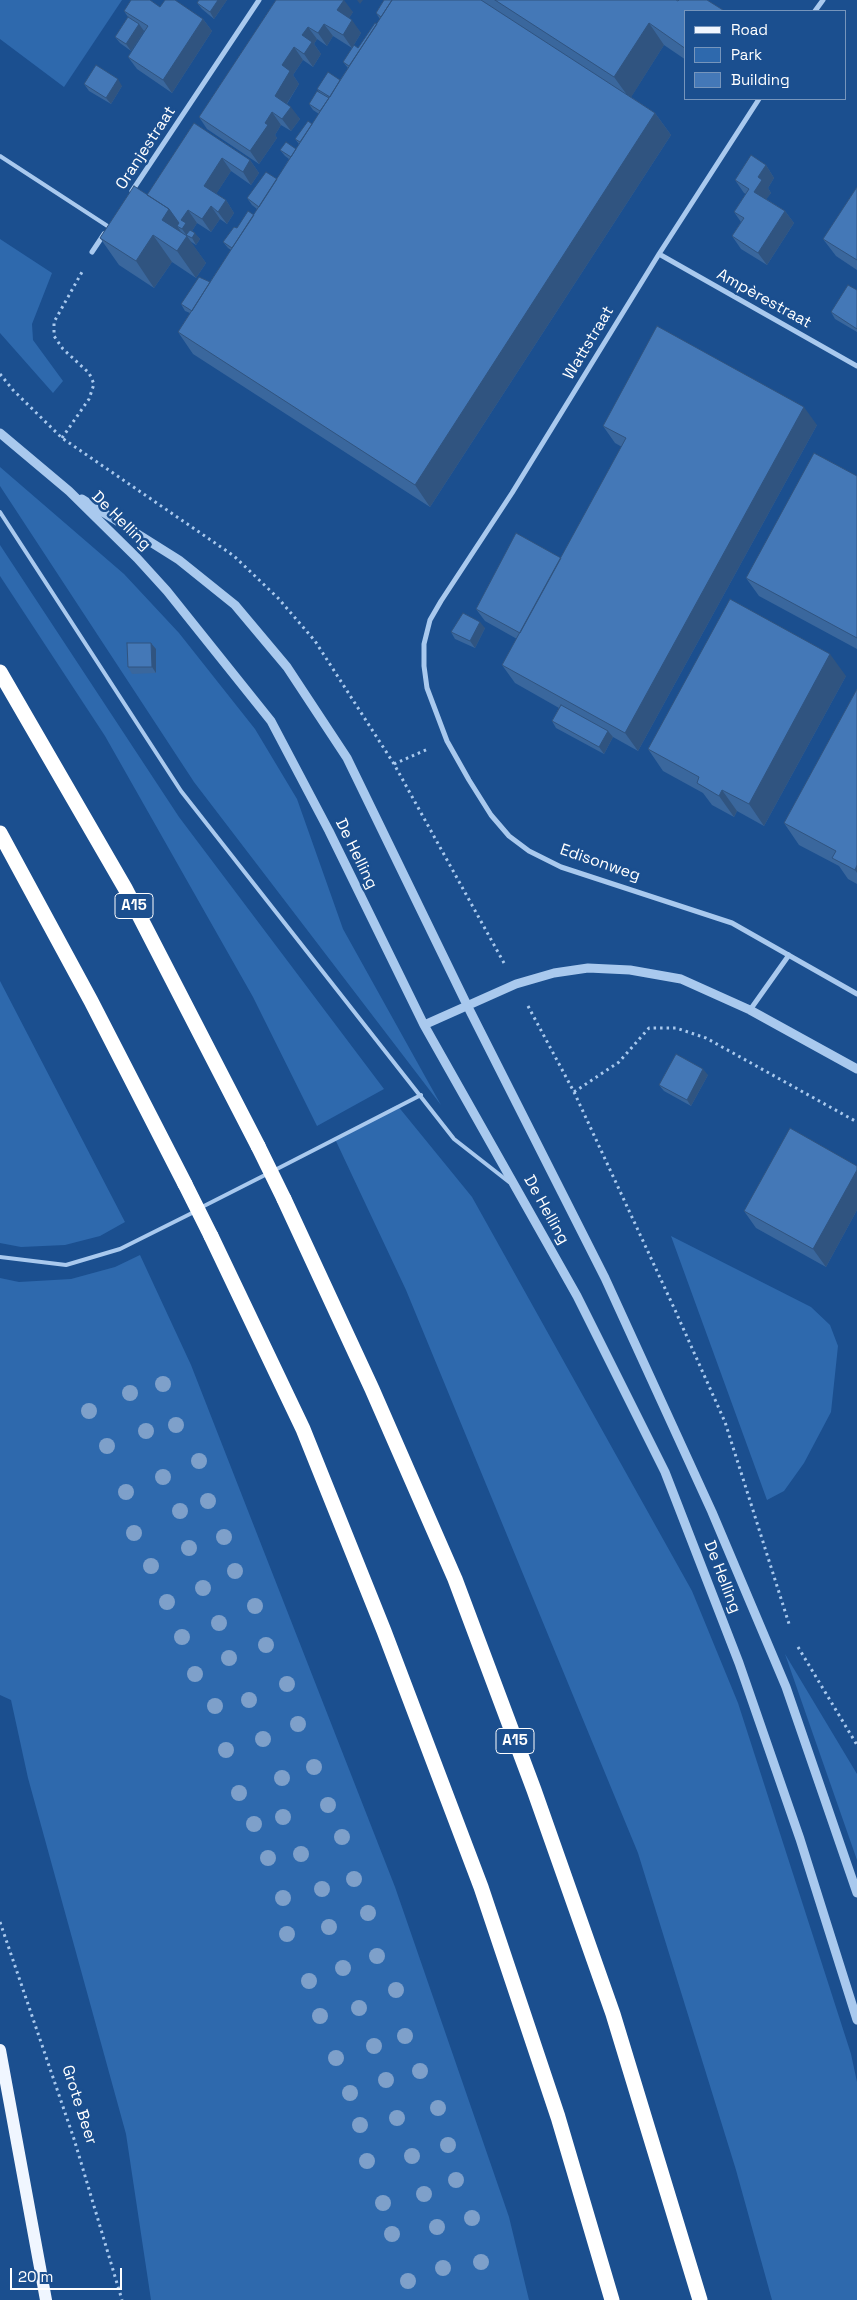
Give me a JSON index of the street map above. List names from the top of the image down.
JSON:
{
  "streets": {
    "highway": ["A15"],
    "street": [
      "Oranjestraat",
      "Ampèrestraat",
      "Wattstraat",
      "De Helling",
      "Edisonweg"
    ],
    "path": ["Grote Beer"]
  },
  "crossings": [
    ["Ampèrestraat", "Wattstraat"],
    ["Wattstraat", "Edisonweg"]
  ],
  "legend": ["Road", "Park", "Building"],
  "scale_bar": "20 m"
}
